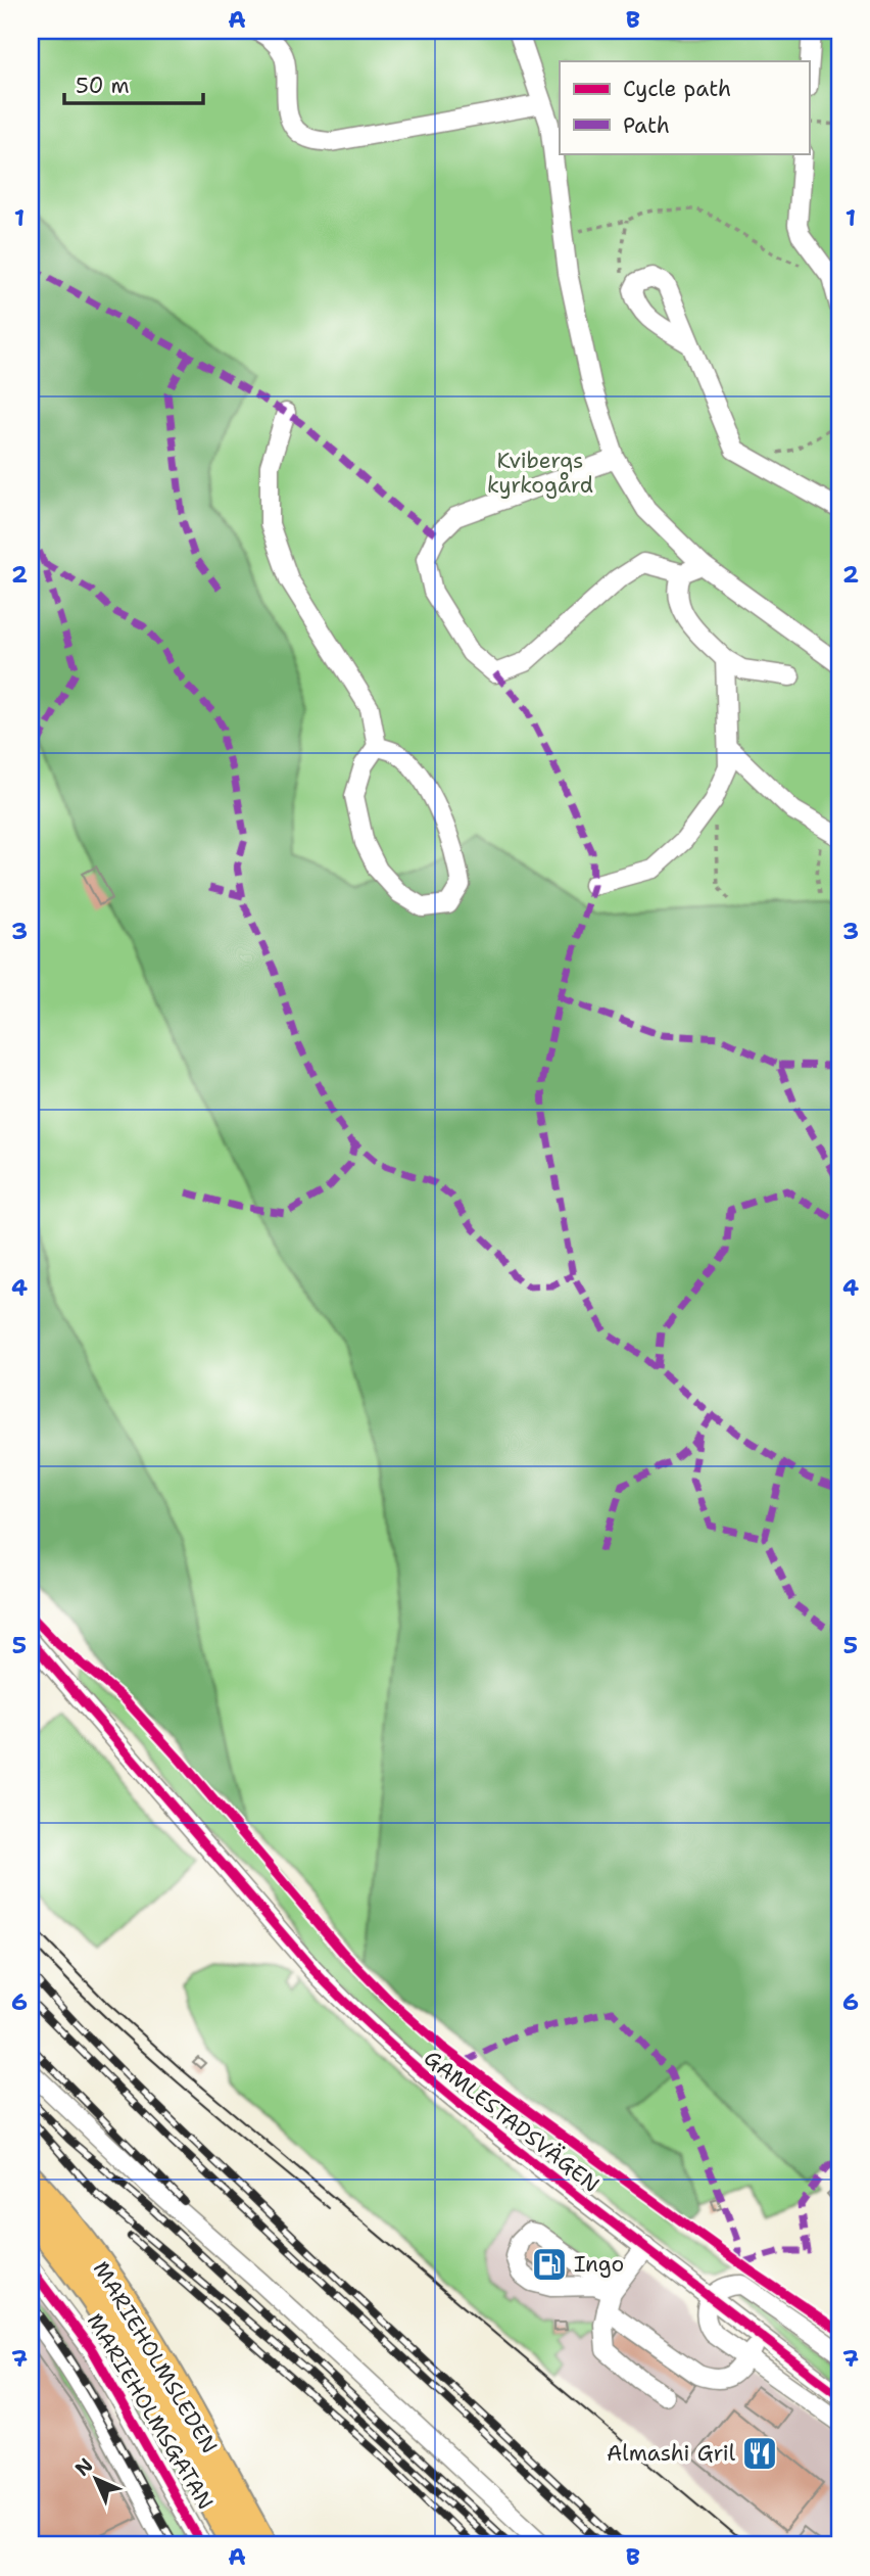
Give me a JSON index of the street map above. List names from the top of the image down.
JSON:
{
  "streets": {
    "highway": ["MARIEHOLMSLEDEN"],
    "street": ["GAMLESTADSVÄGEN", "MARIEHOLMSGATAN"]
  },
  "parks": ["Kvibergs kyrkogård"],
  "places": {
    "fuel station": ["Ingo"],
    "restaurant": ["Almashi Gril"]
  },
  "legend": ["Cycle path", "Path"],
  "scale_bar": "50 m",
  "north": "top left",
  "grid": {
    "columns": ["A", "B"],
    "rows": [
      "1",
      "2",
      "3",
      "4",
      "5",
      "6",
      "7"
    ]
  }
}
